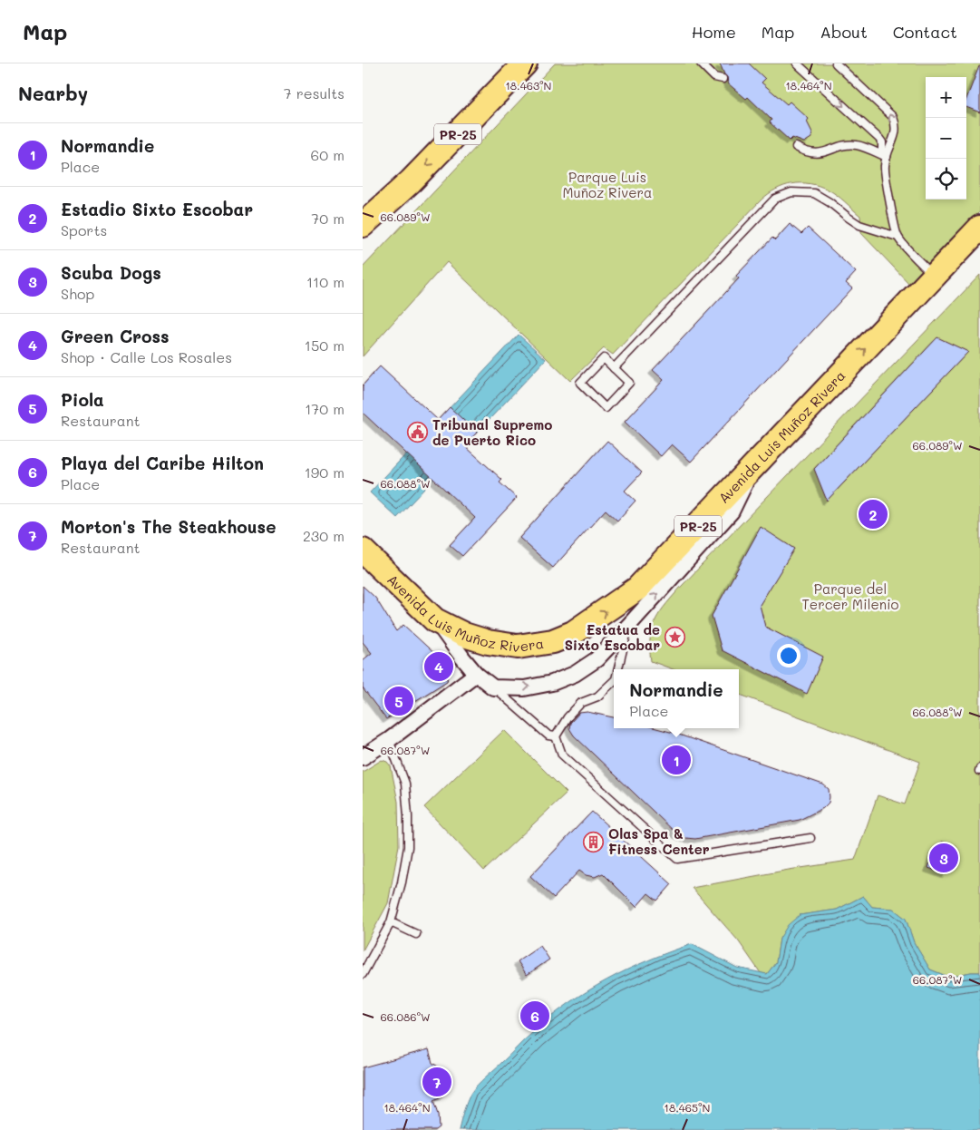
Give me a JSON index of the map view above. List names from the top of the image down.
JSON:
{
  "streets": {
    "main road": ["PR-25", "Avenida Luis Muñoz Rivera"]
  },
  "one_way": ["Avenida Luis Muñoz Rivera"],
  "parks": ["Parque Luis Muñoz Rivera", "Parque del Tercer Milenio"],
  "places": {
    "public building": ["Tribunal Supremo de Puerto Rico"],
    "place": ["Estatua de Sixto Escobar"],
    "building": ["Olas Spa & Fitness Center"]
  },
  "page": {
    "header": "Map",
    "nav": [
      "Home",
      "Map",
      "About",
      "Contact"
    ],
    "heading": ["Nearby", "7 results"],
    "map_buttons": ["+", "−"],
    "list": [
      {
        "mark": "1",
        "name": "Normandie",
        "note": "Place",
        "value": "60 m"
      },
      {
        "mark": "2",
        "name": "Estadio Sixto Escobar",
        "note": "Sports",
        "value": "70 m"
      },
      {
        "mark": "3",
        "name": "Scuba Dogs",
        "note": "Shop",
        "value": "110 m"
      },
      {
        "mark": "4",
        "name": "Green Cross",
        "note": "Shop · Calle Los Rosales",
        "value": "150 m"
      },
      {
        "mark": "5",
        "name": "Piola",
        "note": "Restaurant",
        "value": "170 m"
      },
      {
        "mark": "6",
        "name": "Playa del Caribe Hilton",
        "note": "Place",
        "value": "190 m"
      },
      {
        "mark": "7",
        "name": "Morton's The Steakhouse",
        "note": "Restaurant",
        "value": "230 m"
      }
    ],
    "pins": [
      "2",
      "4",
      "5",
      "1",
      "3",
      "6",
      "7"
    ],
    "popup": ["Normandie", "Place"]
  },
  "coordinates": [
    "18.463°N",
    "18.464°N",
    "66.089°W",
    "66.088°W",
    "66.087°W",
    "66.086°W",
    "18.465°N"
  ]
}
